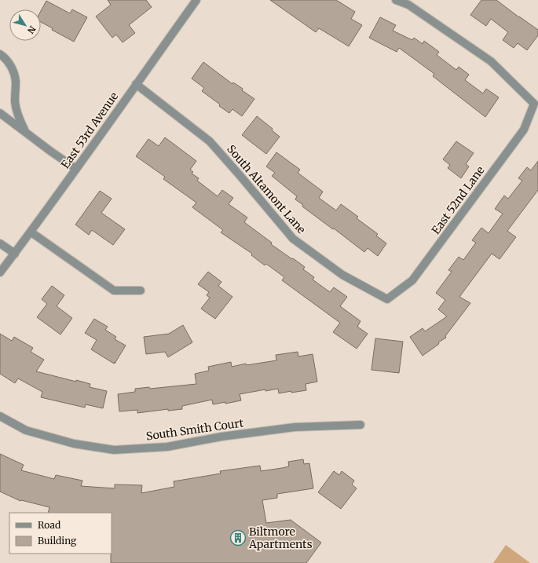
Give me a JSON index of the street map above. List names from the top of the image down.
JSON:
{
  "streets": {
    "street": [
      "East 53rd Avenue",
      "South Altamont Lane",
      "East 52nd Lane",
      "South Smith Court"
    ]
  },
  "crossings": [
    ["East 53rd Avenue", "South Altamont Lane"],
    ["South Altamont Lane", "East 52nd Lane"]
  ],
  "places": {
    "building": ["Biltmore Apartments"]
  },
  "legend": ["Road", "Building"],
  "north": "bottom right"
}
